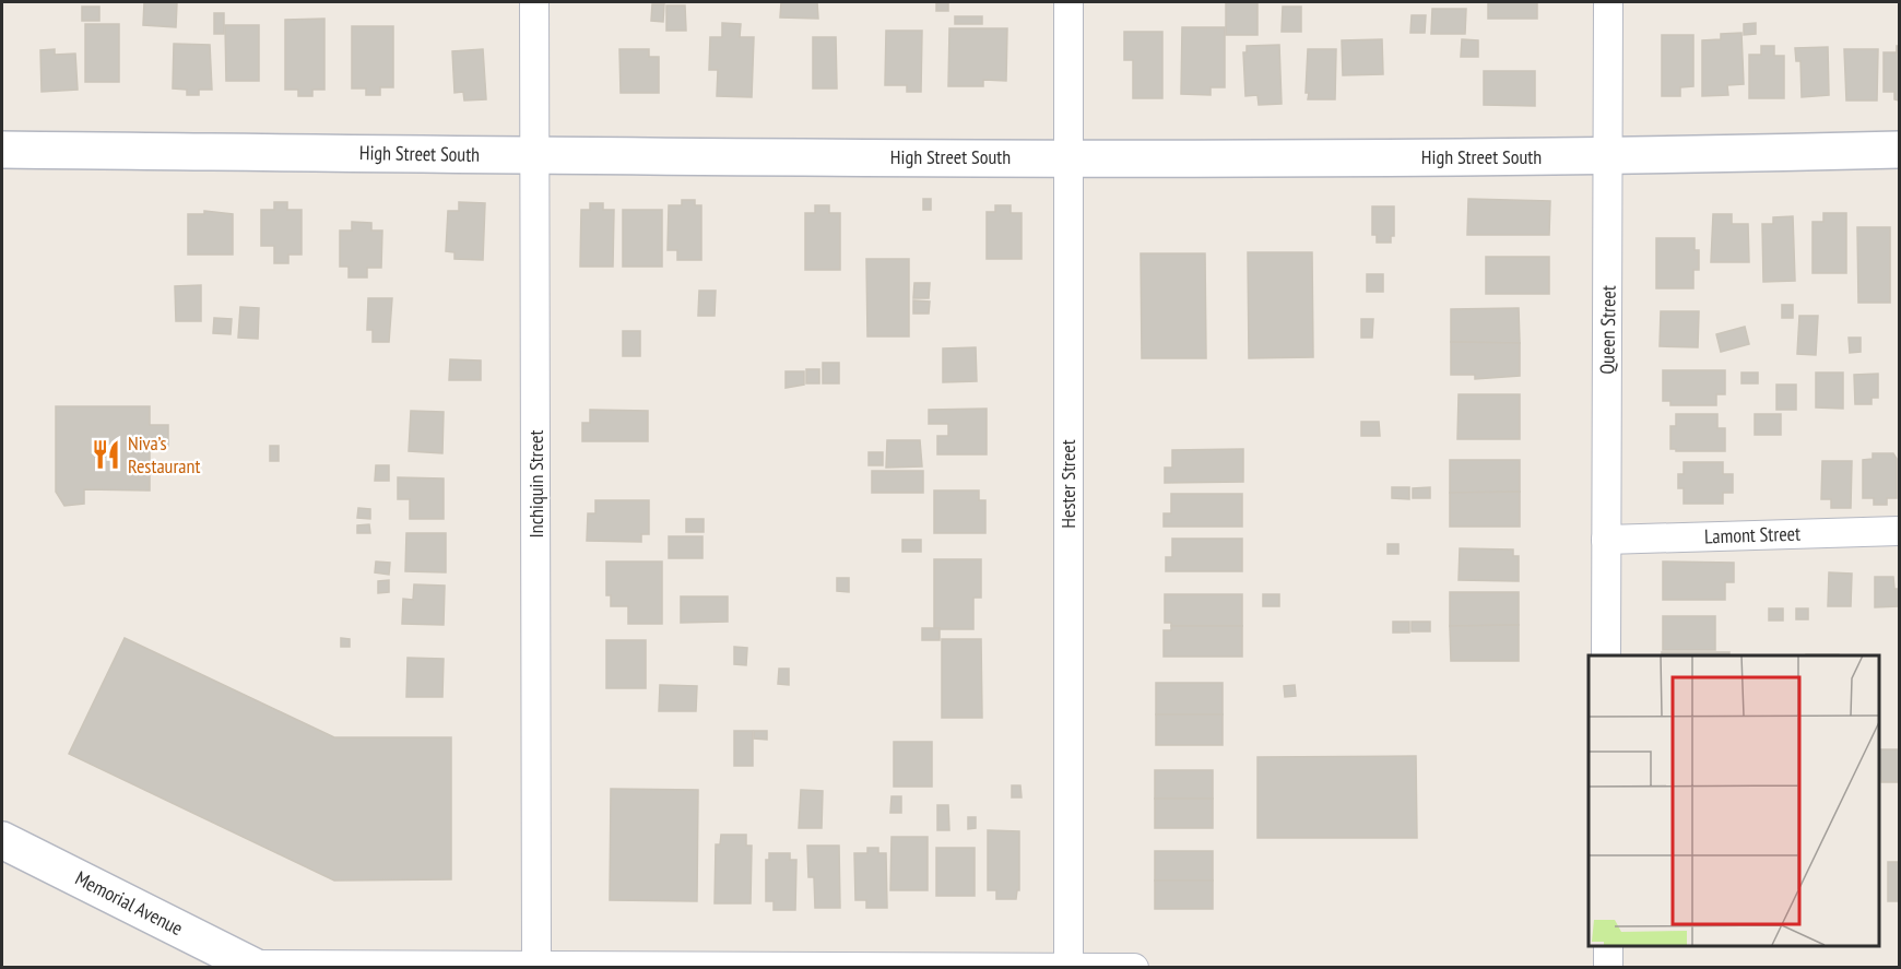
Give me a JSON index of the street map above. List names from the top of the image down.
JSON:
{
  "streets": {
    "street": [
      "High Street South",
      "Queen Street",
      "Inchiquin Street",
      "Hester Street",
      "Lamont Street",
      "Memorial Avenue"
    ]
  },
  "crossings": [
    ["High Street South", "Queen Street"],
    ["High Street South", "Inchiquin Street"],
    ["High Street South", "Hester Street"],
    ["Queen Street", "Lamont Street"]
  ],
  "places": {
    "restaurant": ["Niva’s Restaurant"]
  }
}
